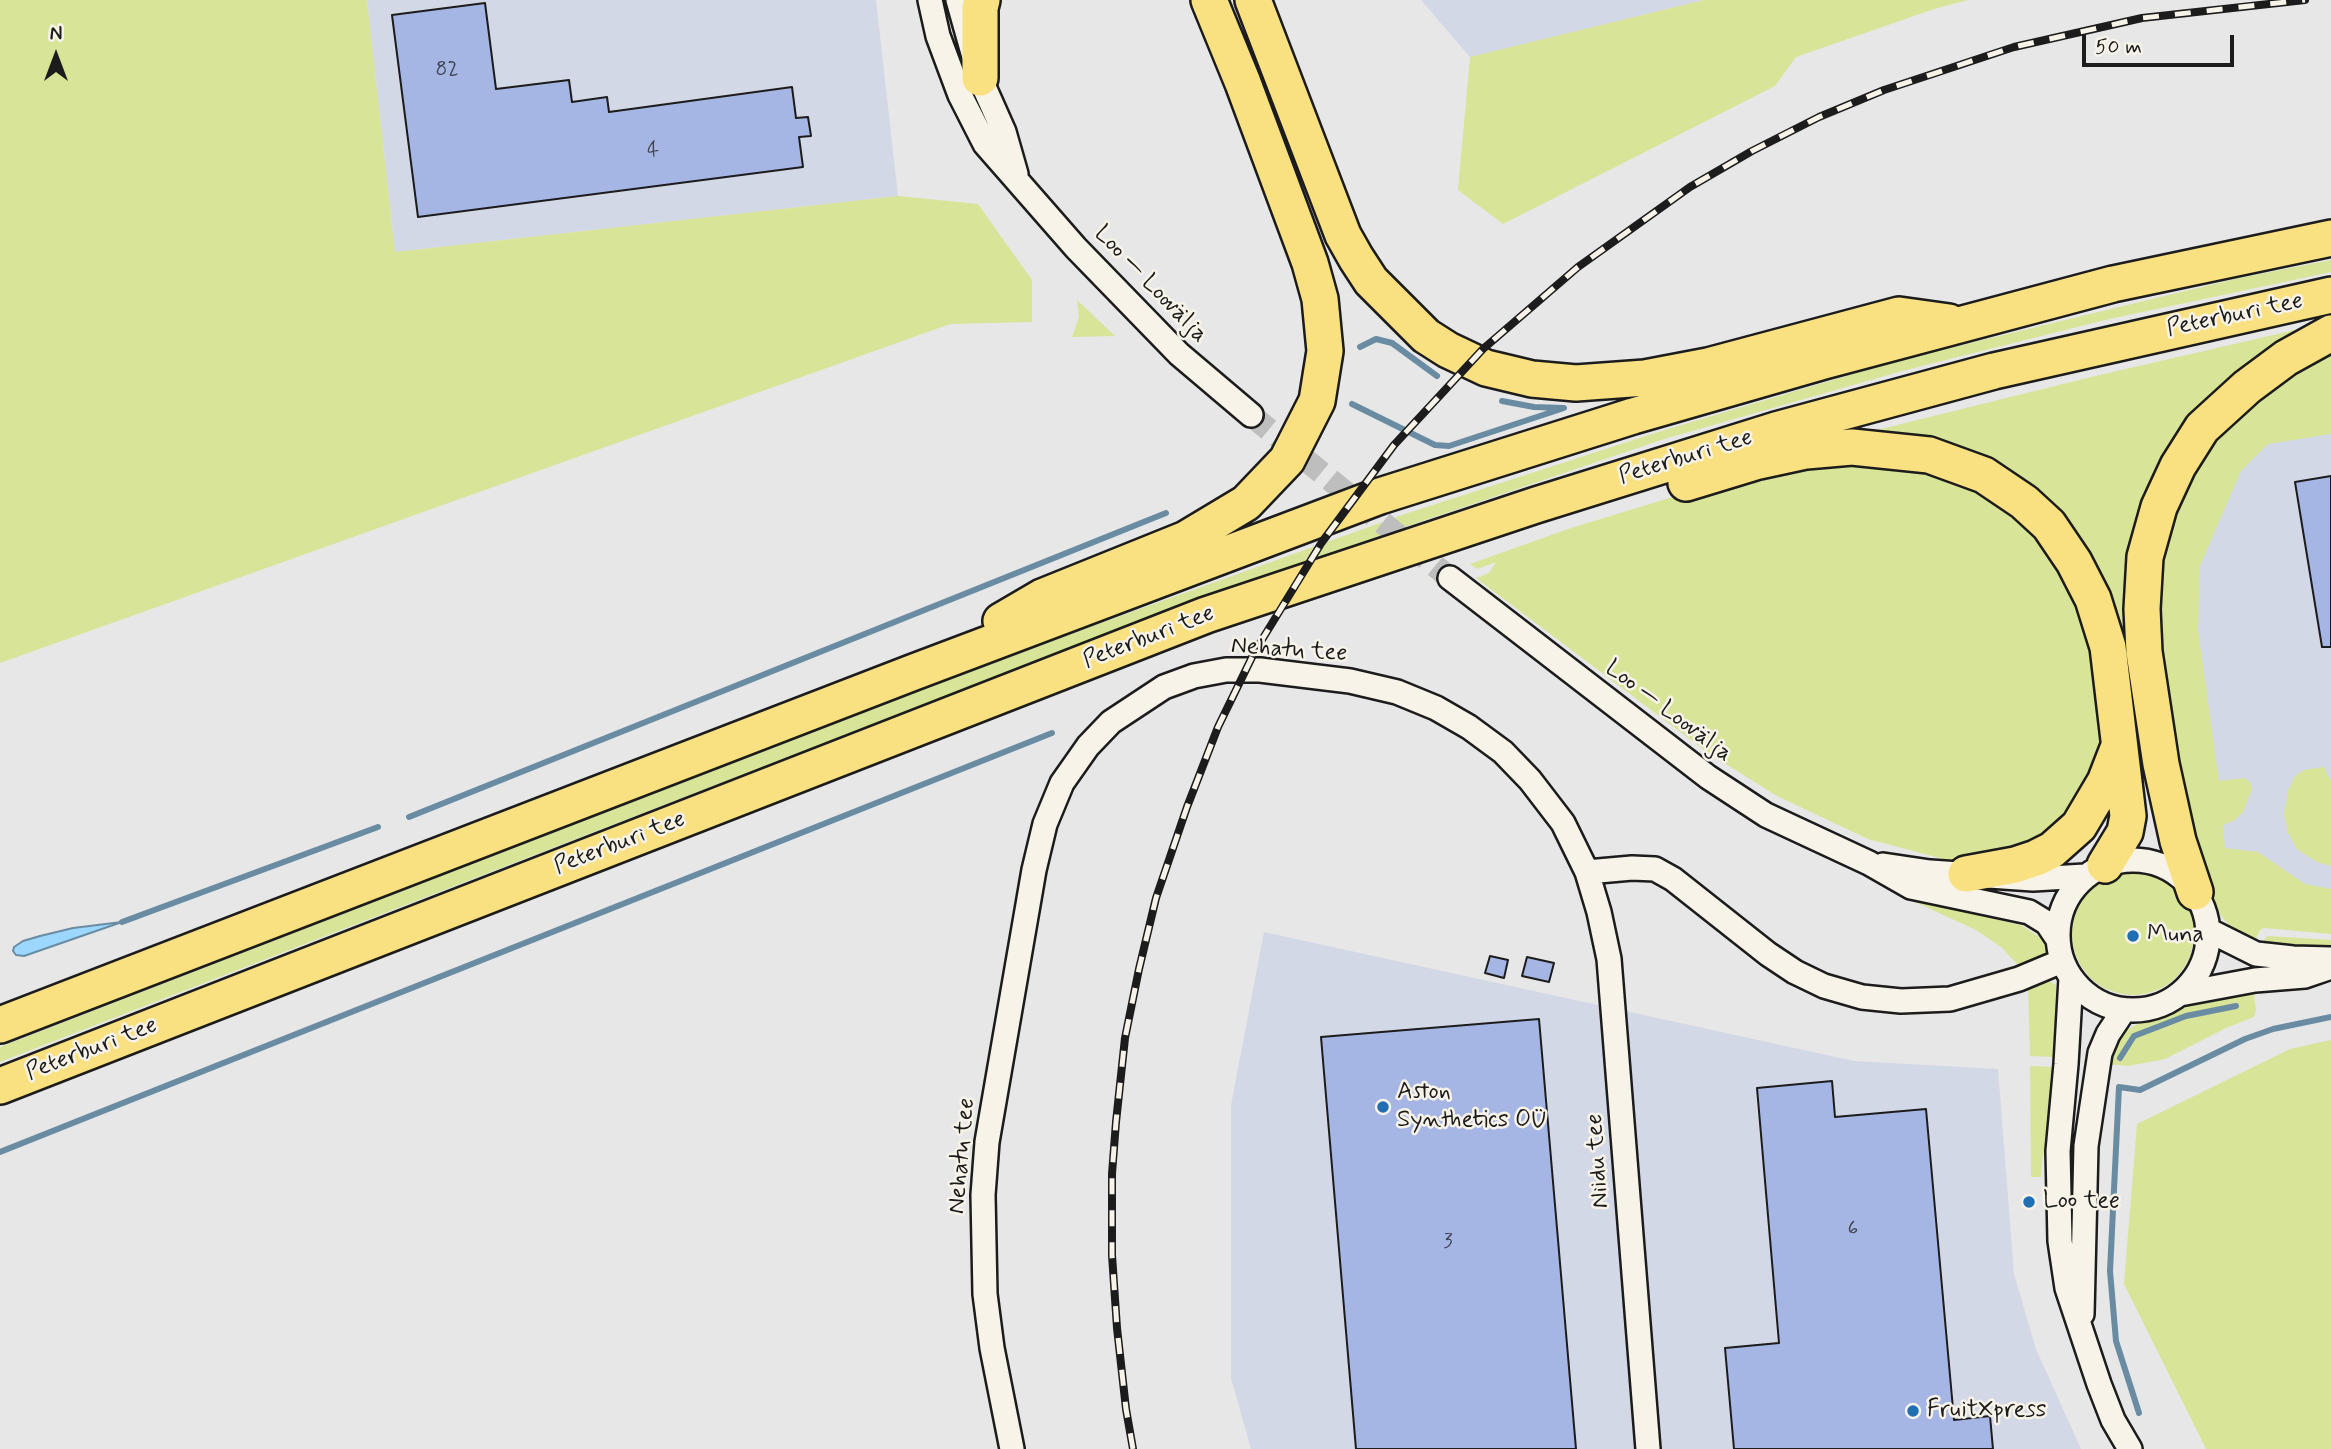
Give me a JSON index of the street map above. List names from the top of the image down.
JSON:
{
  "streets": {
    "highway": ["Peterburi tee"],
    "street": ["Loo — Loovälja", "Nehatu tee", "Niidu tee"]
  },
  "crossings": [
    ["Nehatu tee", "Niidu tee"]
  ],
  "places": [
    "Muna",
    "Aston Synthetics OÜ",
    "Loo tee",
    "FruitXpress"
  ],
  "house_numbers": [
    "82",
    "4",
    "6",
    "3"
  ],
  "scale_bar": "50 m",
  "north": "top"
}
